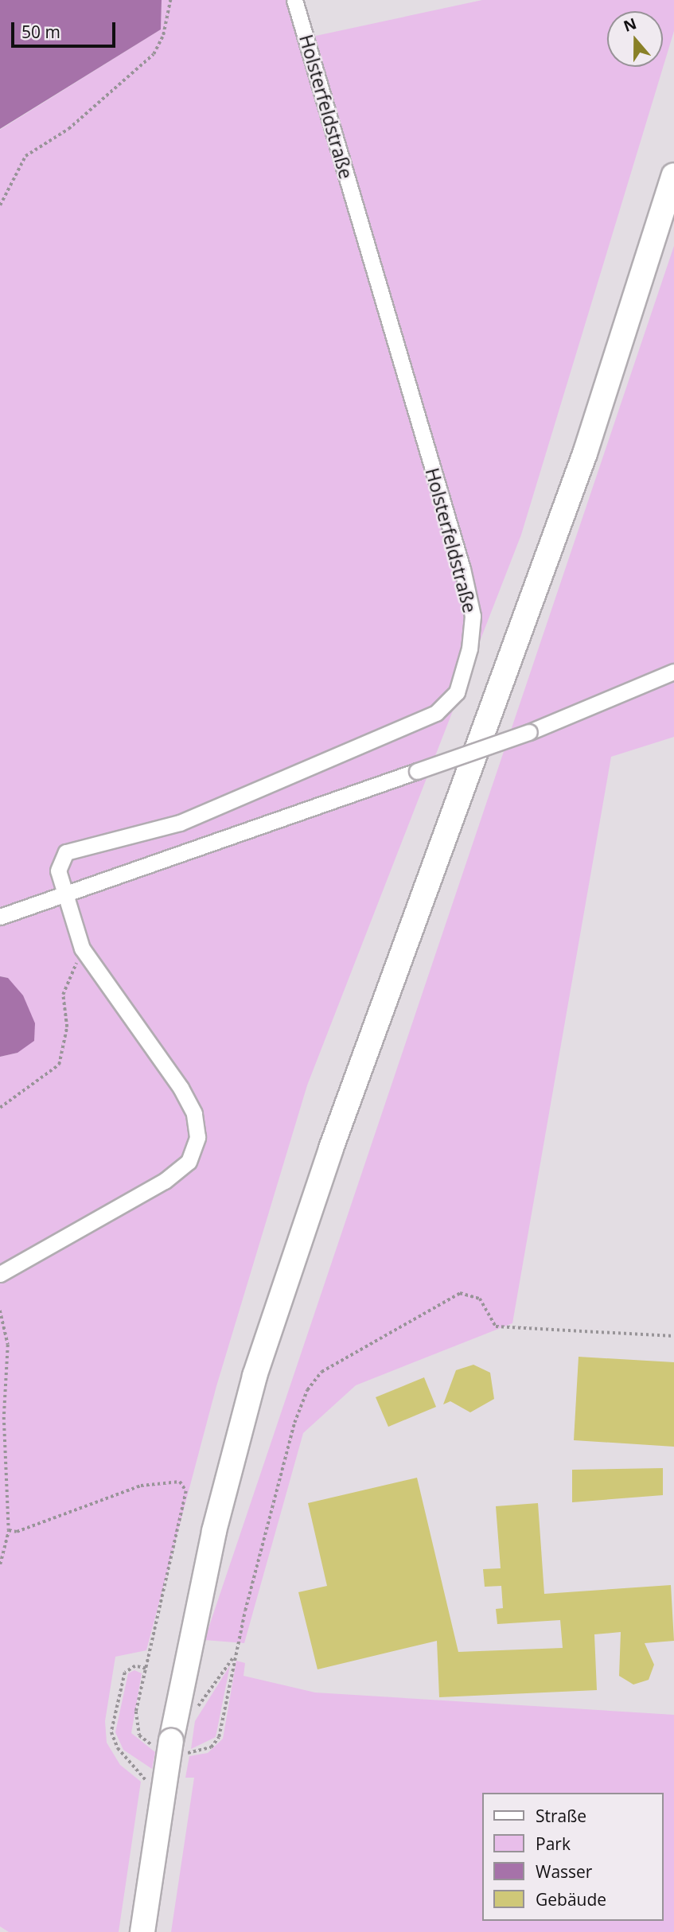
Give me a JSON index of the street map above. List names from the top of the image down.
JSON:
{
  "streets": {
    "street": ["Holsterfeldstraße"]
  },
  "legend": [
    "Straße",
    "Park",
    "Wasser",
    "Gebäude"
  ],
  "scale_bar": "50 m",
  "north": "top"
}
